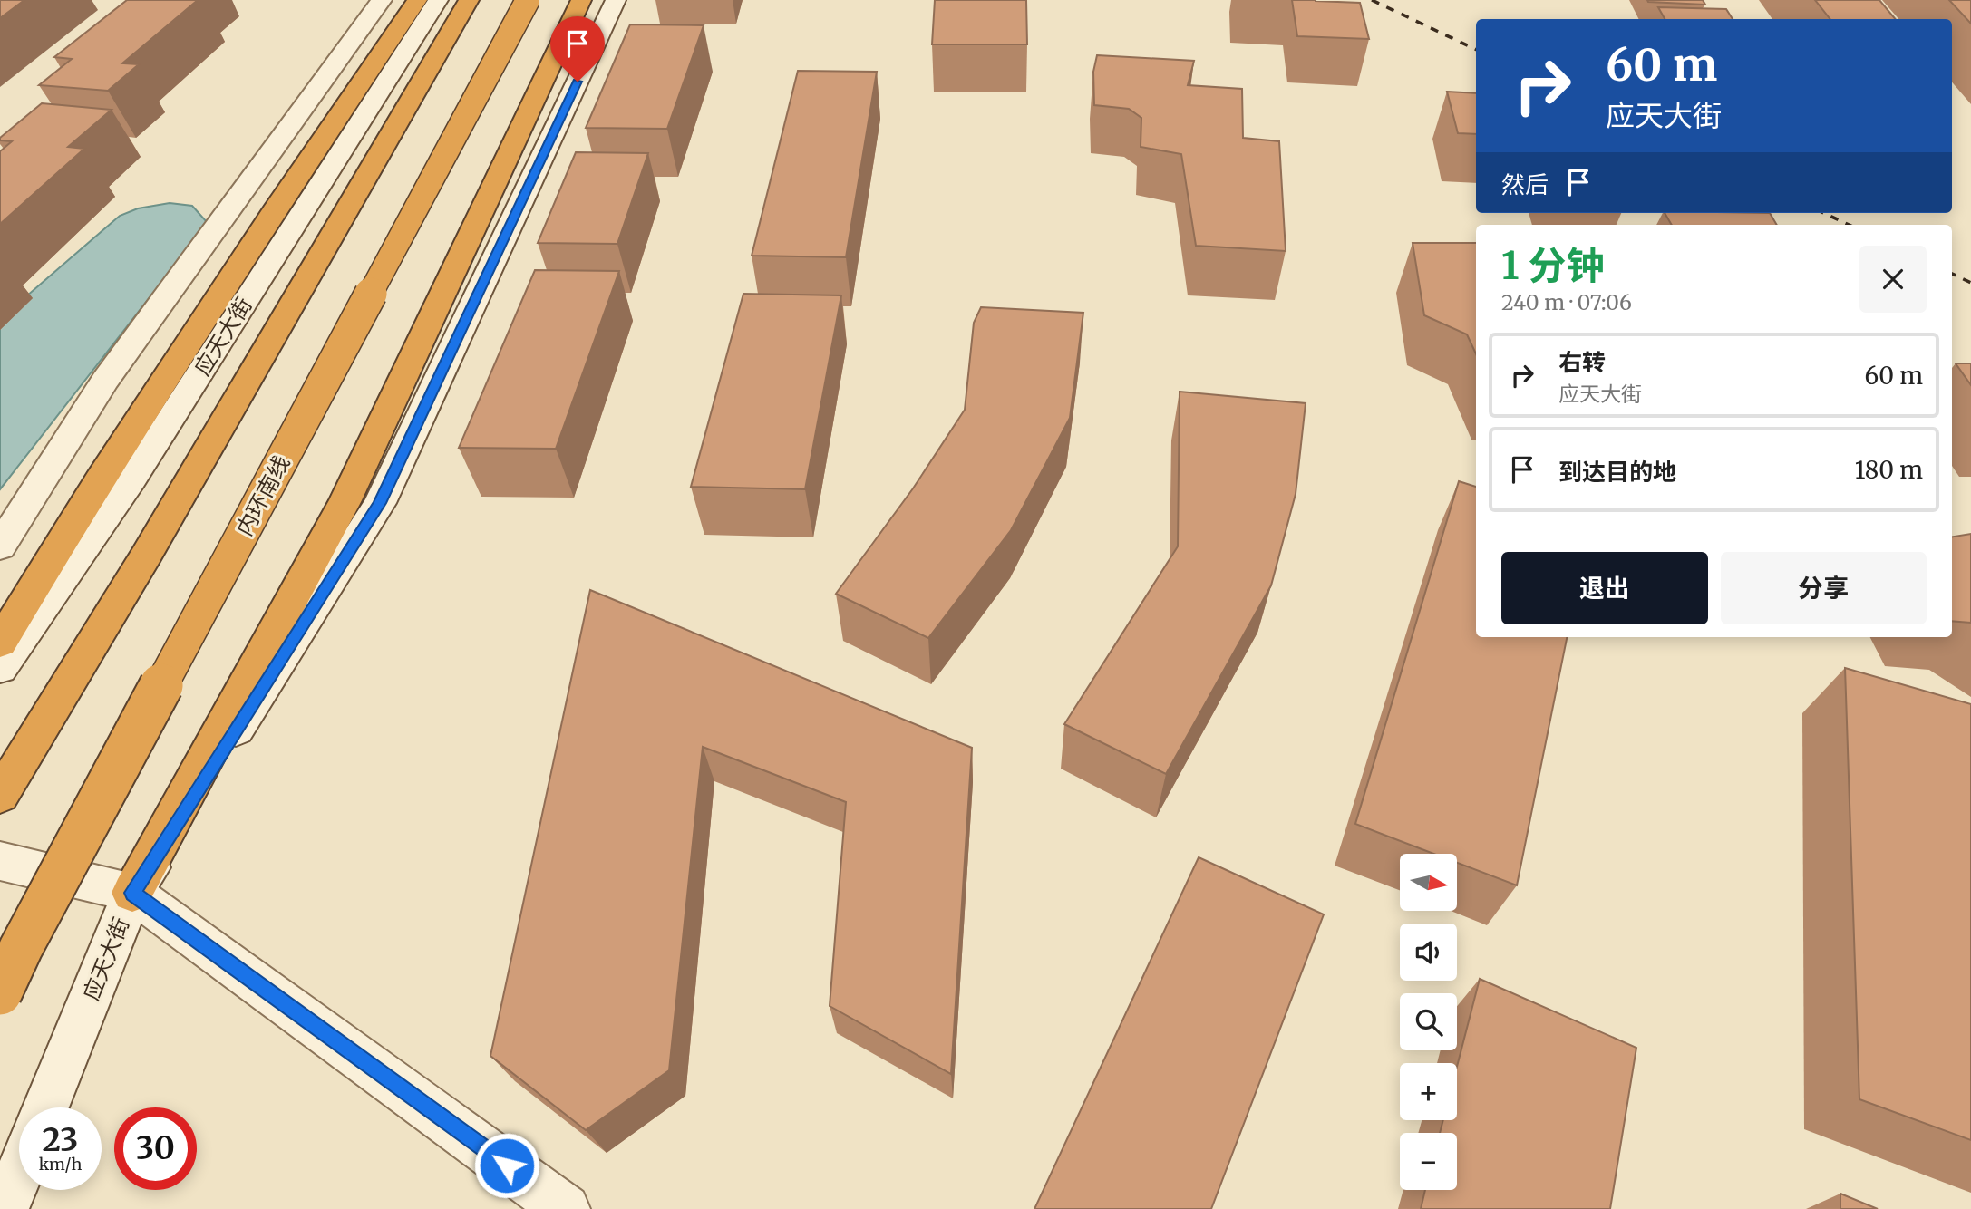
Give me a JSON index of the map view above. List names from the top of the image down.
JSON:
{
  "streets": {
    "highway": ["内环南线"],
    "main road": ["应天大街"]
  },
  "north": "right",
  "page": {
    "turn": ["60 m", "应天大街"],
    "then": "然后",
    "heading": ["1 分钟", "240 m · 07:06"],
    "list": [
      {
        "name": "右转",
        "note": "应天大街",
        "value": "60 m"
      },
      {
        "name": "到达目的地",
        "value": "180 m"
      }
    ],
    "buttons": ["退出", "分享"],
    "map_buttons": ["+", "−"],
    "speed": "23 km/h",
    "limit": "30"
  }
}
